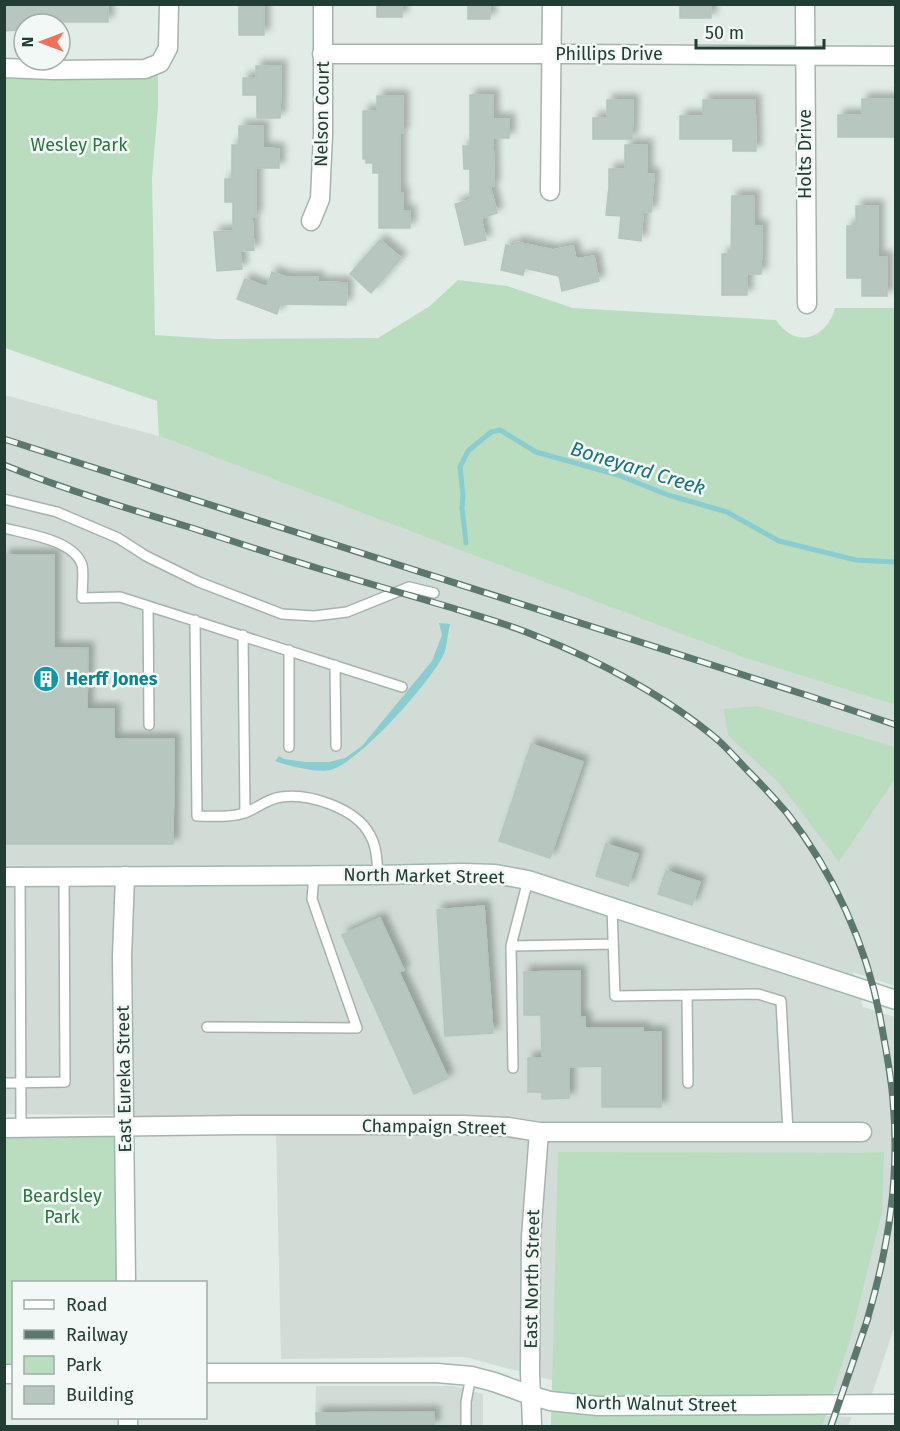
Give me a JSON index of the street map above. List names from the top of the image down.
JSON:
{
  "streets": {
    "street": [
      "Phillips Drive",
      "Nelson Court",
      "Holts Drive",
      "North Market Street",
      "East Eureka Street",
      "Champaign Street",
      "East North Street",
      "North Walnut Street"
    ]
  },
  "crossings": [
    ["Phillips Drive", "Nelson Court"],
    ["Phillips Drive", "Holts Drive"],
    ["North Market Street", "East Eureka Street"],
    ["East Eureka Street", "Champaign Street"],
    ["Champaign Street", "East North Street"],
    ["East North Street", "North Walnut Street"]
  ],
  "water": ["Boneyard Creek"],
  "parks": ["Wesley Park", "Beardsley Park"],
  "places": {
    "building": ["Herff Jones"]
  },
  "legend": [
    "Road",
    "Railway",
    "Park",
    "Building"
  ],
  "scale_bar": "50 m",
  "north": "left"
}
